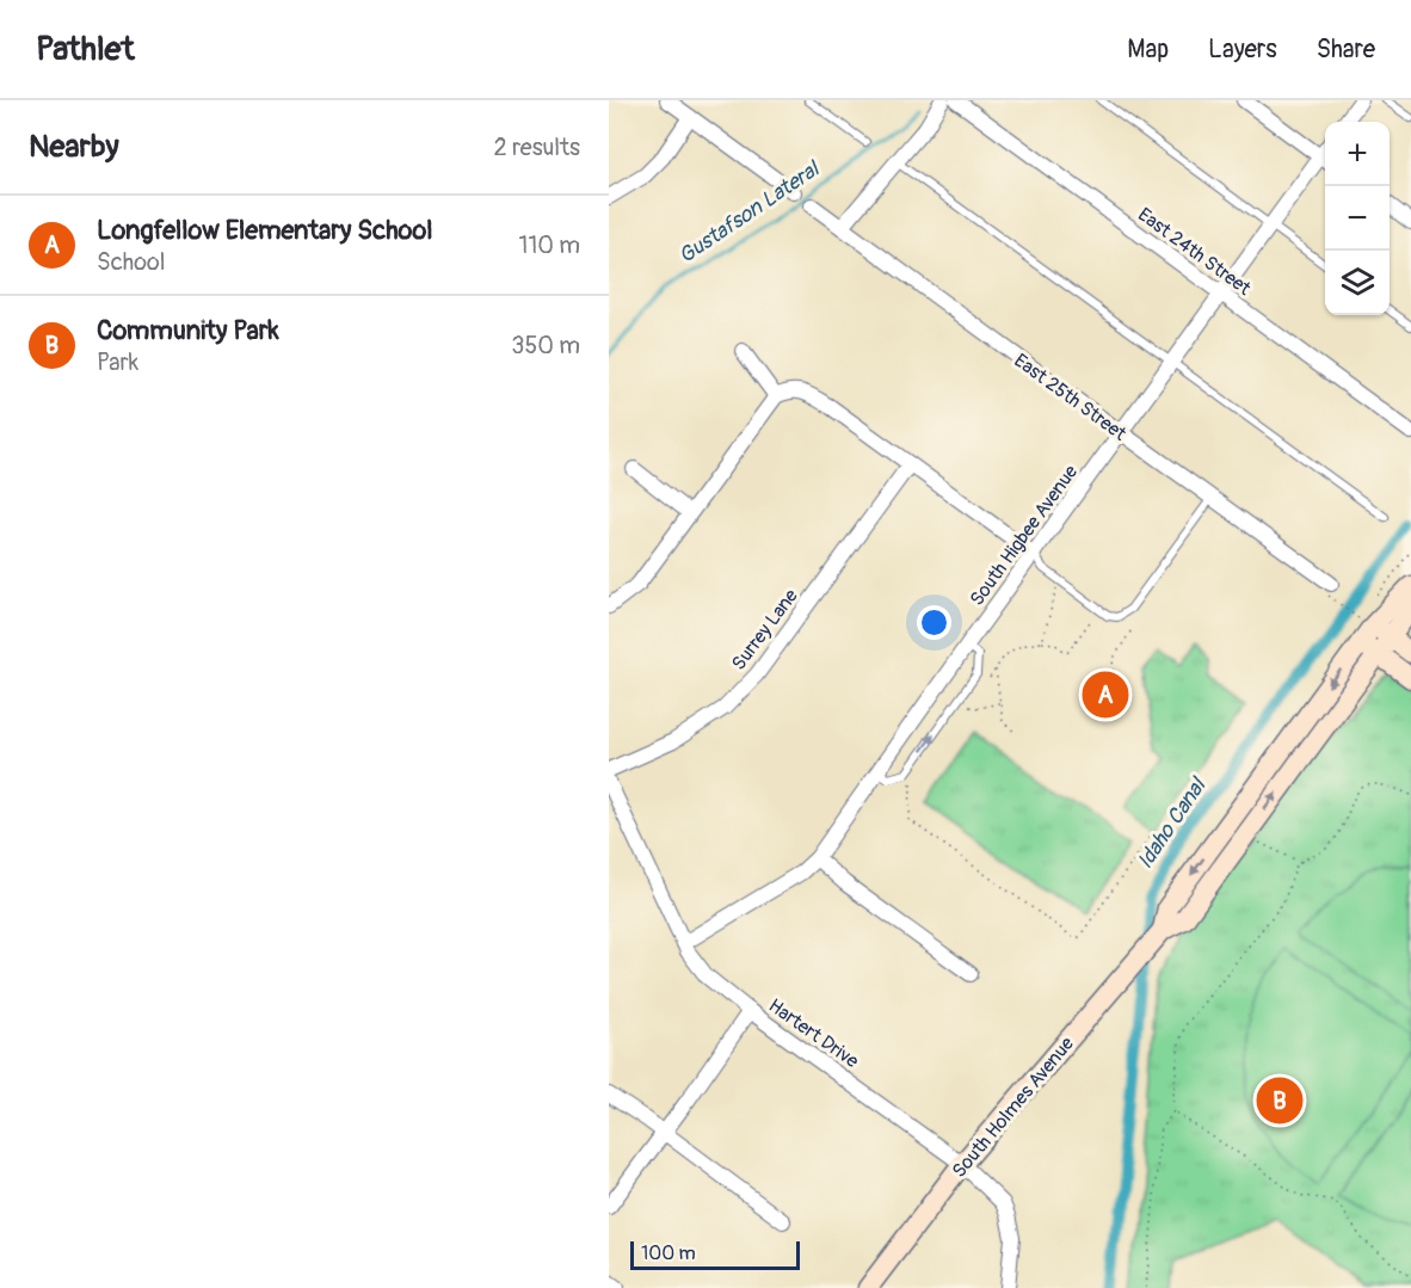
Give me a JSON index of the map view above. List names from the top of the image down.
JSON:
{
  "streets": {
    "main road": ["South Holmes Avenue"],
    "street": [
      "East 24th Street",
      "East 25th Street",
      "South Higbee Avenue",
      "Surrey Lane",
      "Hartert Drive"
    ]
  },
  "crossings": [
    ["East 24th Street", "South Higbee Avenue"],
    ["East 25th Street", "South Higbee Avenue"],
    ["South Higbee Avenue", "Hartert Drive"],
    ["Hartert Drive", "South Holmes Avenue"]
  ],
  "water": ["Gustafson Lateral", "Idaho Canal"],
  "scale_bar": "100 m",
  "page": {
    "header": "Pathlet",
    "nav": ["Map", "Layers", "Share"],
    "heading": ["Nearby", "2 results"],
    "map_buttons": ["+", "−"],
    "list": [
      {
        "mark": "A",
        "name": "Longfellow Elementary School",
        "note": "School",
        "value": "110 m"
      },
      {
        "mark": "B",
        "name": "Community Park",
        "note": "Park",
        "value": "350 m"
      }
    ],
    "pins": ["A", "B"],
    "scale": "100 m"
  }
}
